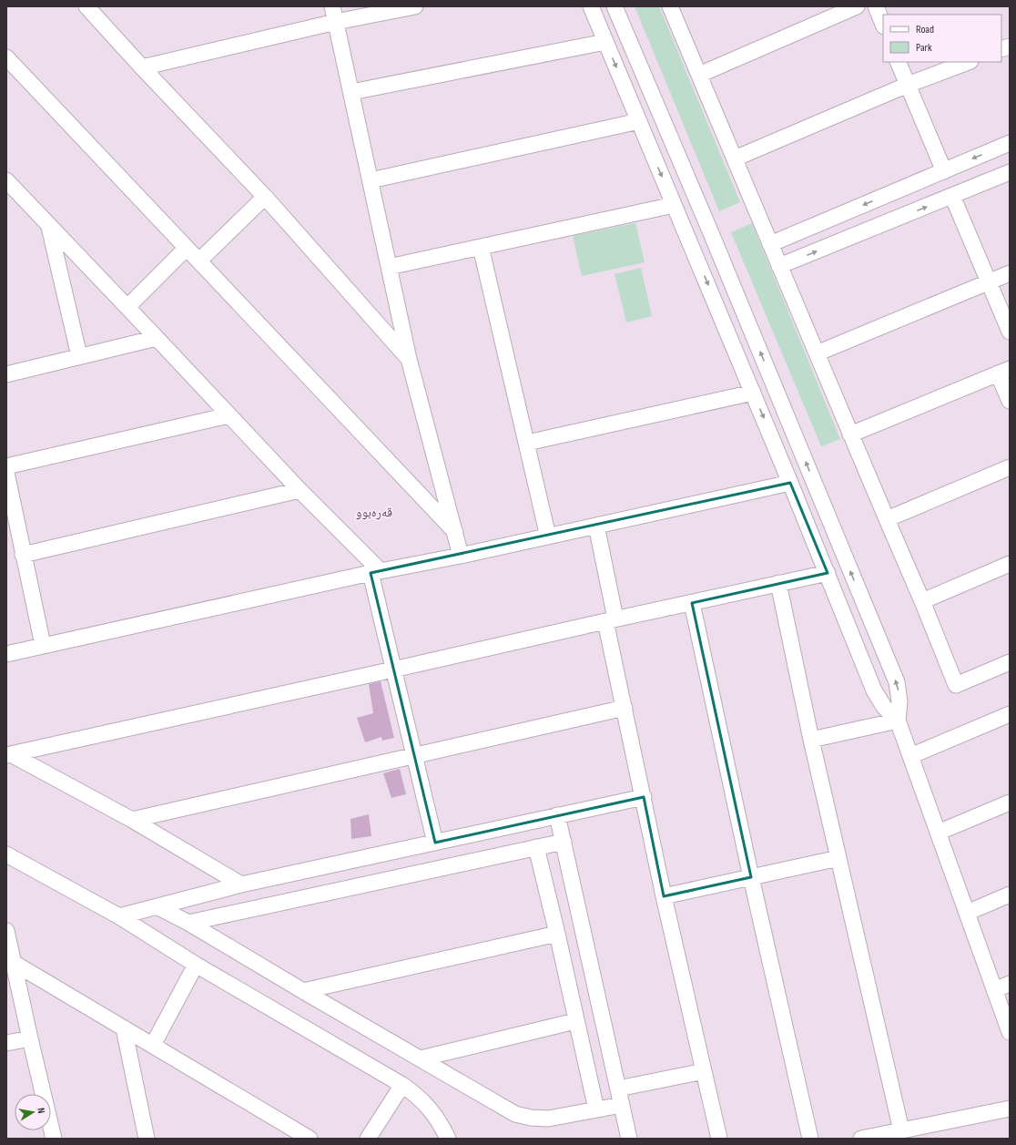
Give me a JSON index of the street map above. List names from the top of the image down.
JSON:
{
  "districts": ["قەرەبوو"],
  "legend": ["Road", "Park"],
  "north": "right"
}
